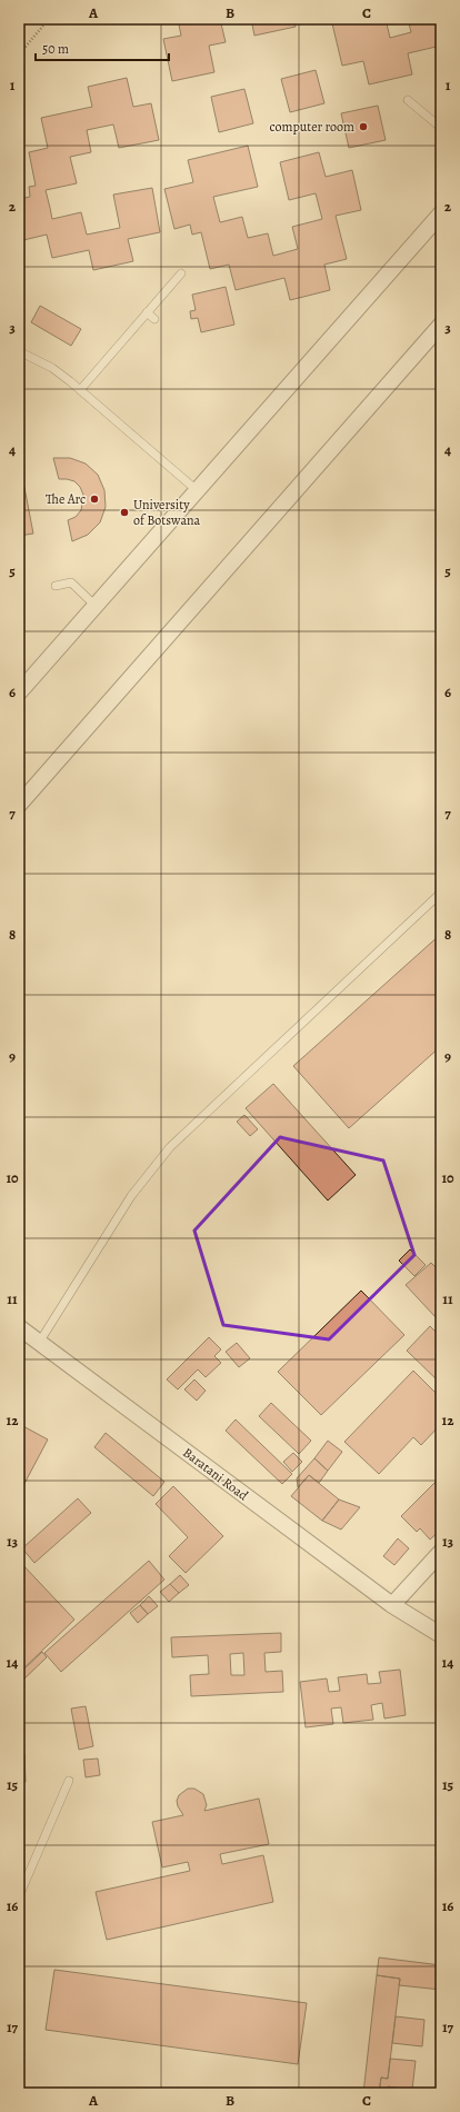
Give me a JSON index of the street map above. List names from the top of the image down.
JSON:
{
  "streets": {
    "street": ["Baratani Road"]
  },
  "places": ["computer room", "The Arc", "University of Botswana"],
  "scale_bar": "50 m",
  "grid": {
    "columns": ["A", "B", "C"],
    "rows": [
      "1",
      "2",
      "3",
      "4",
      "5",
      "6",
      "7",
      "8",
      "9",
      "10",
      "11",
      "12",
      "13",
      "14",
      "15",
      "16",
      "17"
    ]
  }
}
